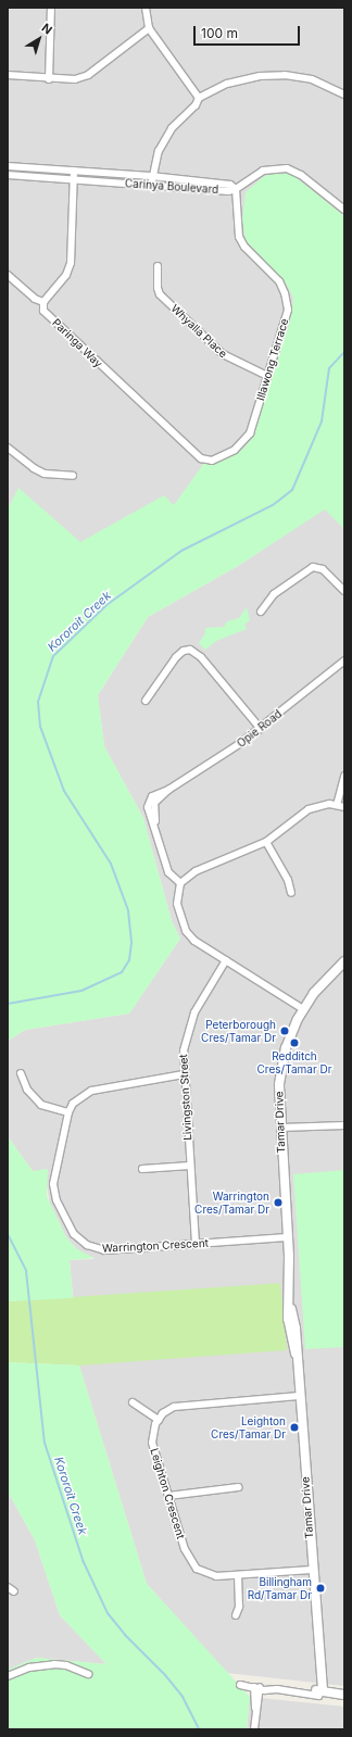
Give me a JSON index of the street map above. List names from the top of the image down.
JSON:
{
  "streets": {
    "street": [
      "Carinya Boulevard",
      "Whyalla Place",
      "Paringa Way",
      "Illawong Terrace",
      "Opie Road",
      "Livingston Street",
      "Tamar Drive",
      "Warrington Crescent",
      "Leighton Crescent"
    ]
  },
  "crossings": [
    ["Carinya Boulevard", "Illawong Terrace"],
    ["Whyalla Place", "Illawong Terrace"],
    ["Paringa Way", "Illawong Terrace"],
    ["Livingston Street", "Warrington Crescent"],
    ["Tamar Drive", "Warrington Crescent"],
    ["Tamar Drive", "Leighton Crescent"]
  ],
  "water": ["Kororoit Creek"],
  "places": [
    "Peterborough Cres/Tamar Dr",
    "Redditch Cres/Tamar Dr",
    "Warrington Cres/Tamar Dr",
    "Leighton Cres/Tamar Dr",
    "Billingham Rd/Tamar Dr"
  ],
  "scale_bar": "100 m",
  "north": "top right"
}
